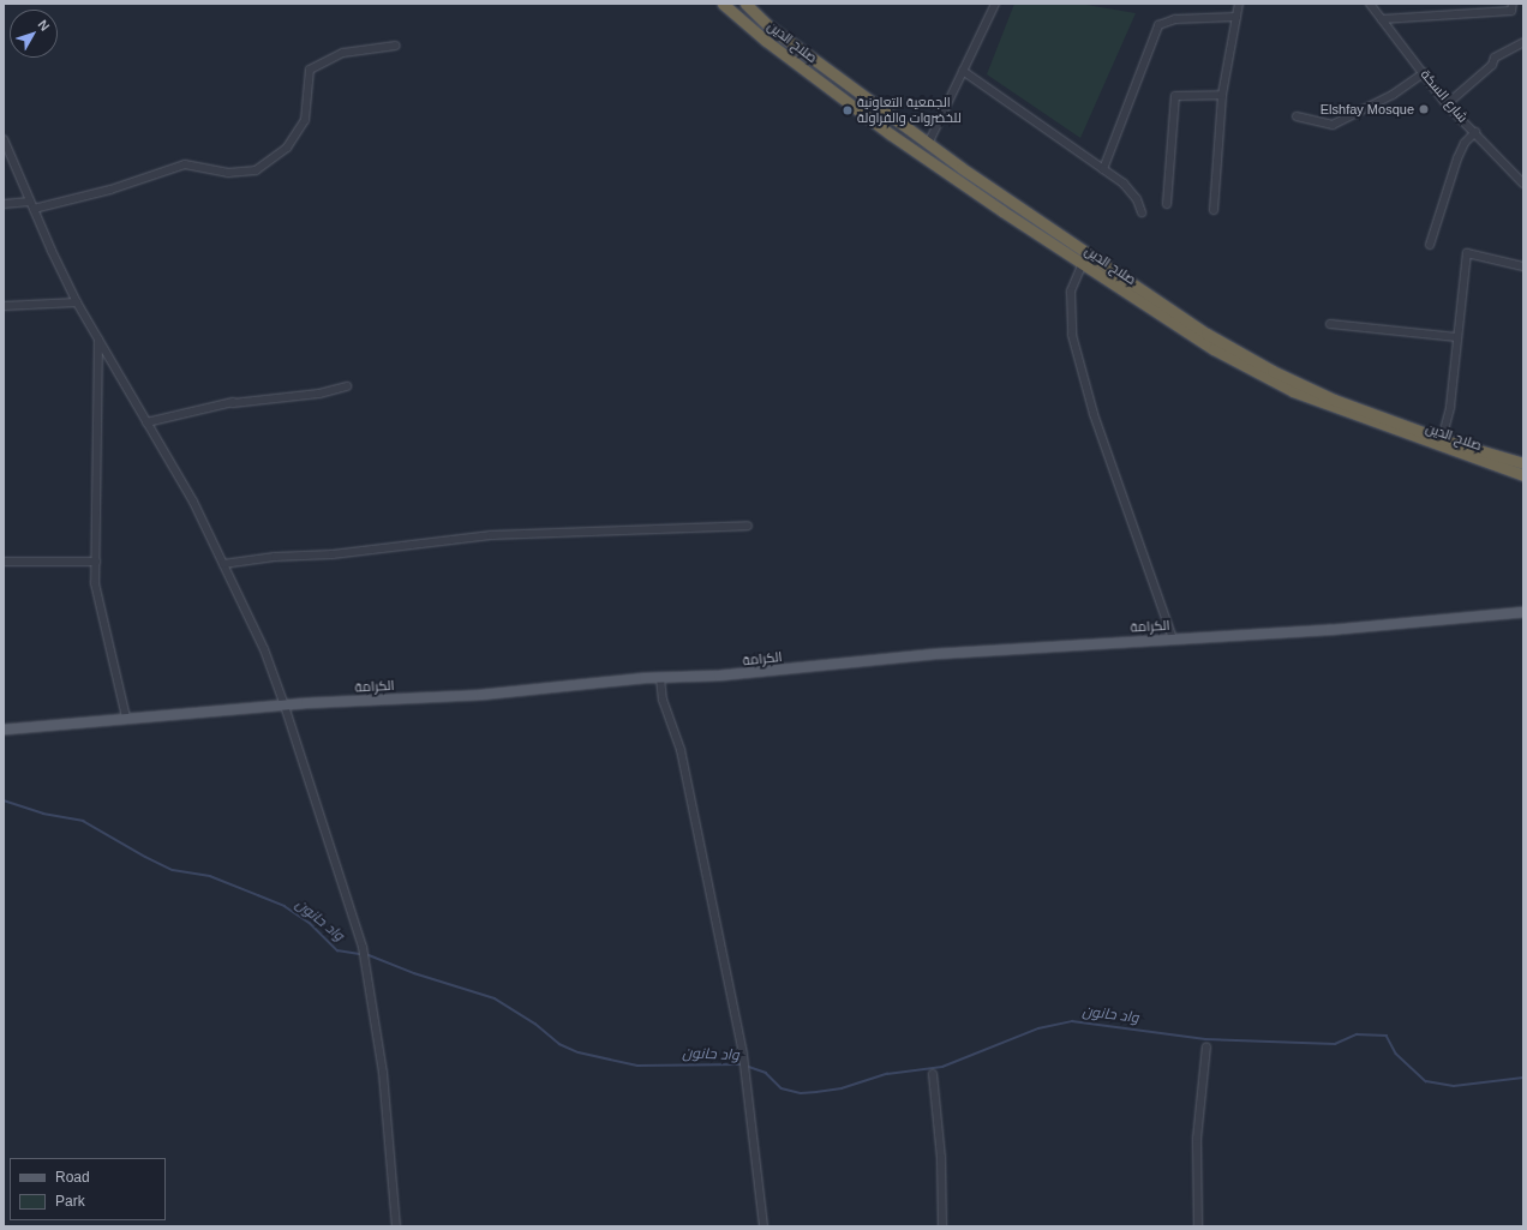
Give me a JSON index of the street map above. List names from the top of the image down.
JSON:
{
  "streets": {
    "highway": ["صلاح الدين"],
    "main road": ["الكرامة"],
    "street": ["شارع السكة"]
  },
  "water": ["واد حانون"],
  "places": ["Elshfay Mosque", "الجمعية التعاونية للخضروات والفراولة"],
  "legend": ["Road", "Park"],
  "north": "top right"
}
